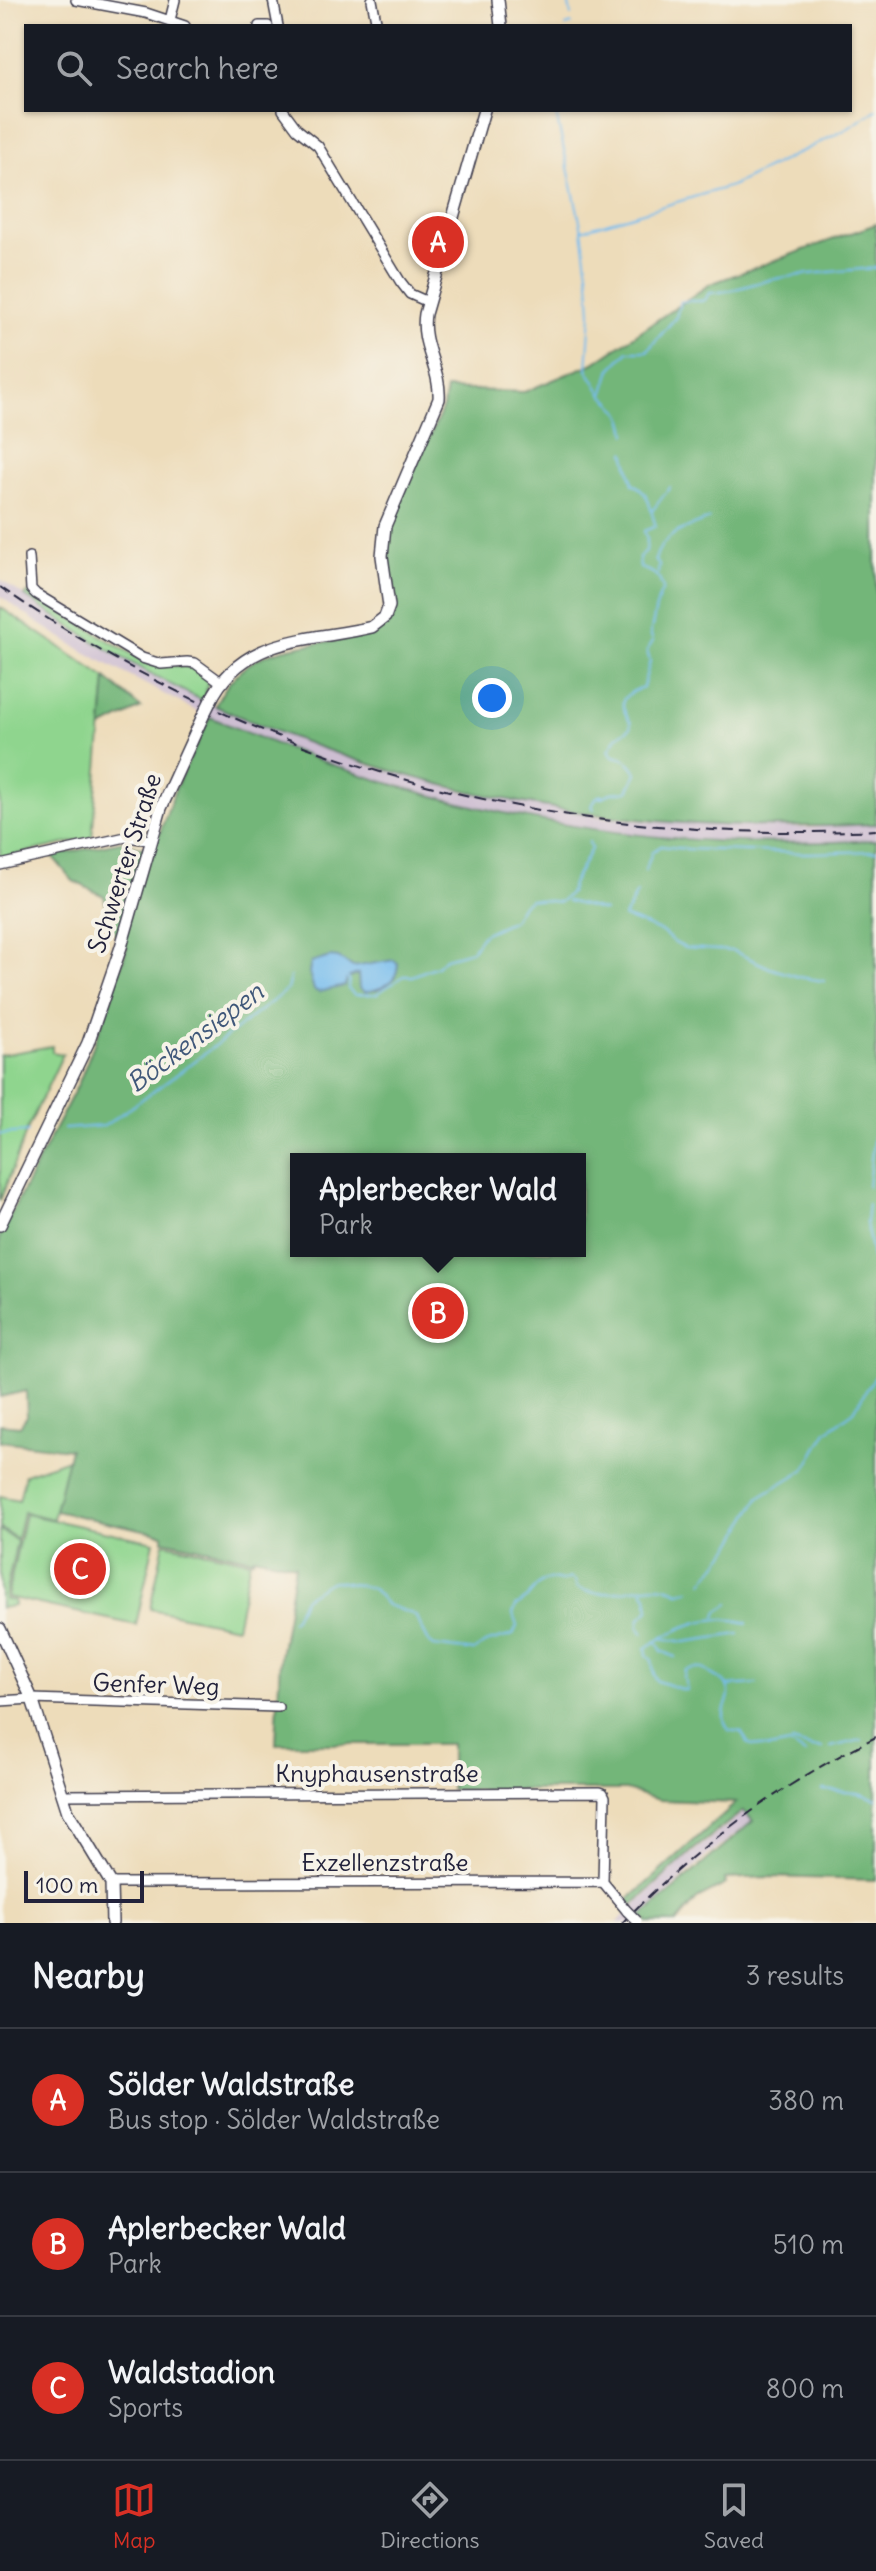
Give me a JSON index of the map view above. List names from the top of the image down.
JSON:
{
  "streets": {
    "street": [
      "Schwerter Straße",
      "Genfer Weg",
      "Knyphausenstraße",
      "Exzellenzstraße"
    ]
  },
  "crossings": [
    ["Knyphausenstraße", "Exzellenzstraße"]
  ],
  "water": ["Böckensiepen"],
  "scale_bar": "100 m",
  "page": {
    "search": "Search here",
    "pins": ["A", "B", "C"],
    "popup": ["Aplerbecker Wald", "Park"],
    "scale": "100 m",
    "heading": ["Nearby", "3 results"],
    "list": [
      {
        "mark": "A",
        "name": "Sölder Waldstraße",
        "note": "Bus stop · Sölder Waldstraße",
        "value": "380 m"
      },
      {
        "mark": "B",
        "name": "Aplerbecker Wald",
        "note": "Park",
        "value": "510 m"
      },
      {
        "mark": "C",
        "name": "Waldstadion",
        "note": "Sports",
        "value": "800 m"
      }
    ],
    "nav": ["Map", "Directions", "Saved"]
  }
}
